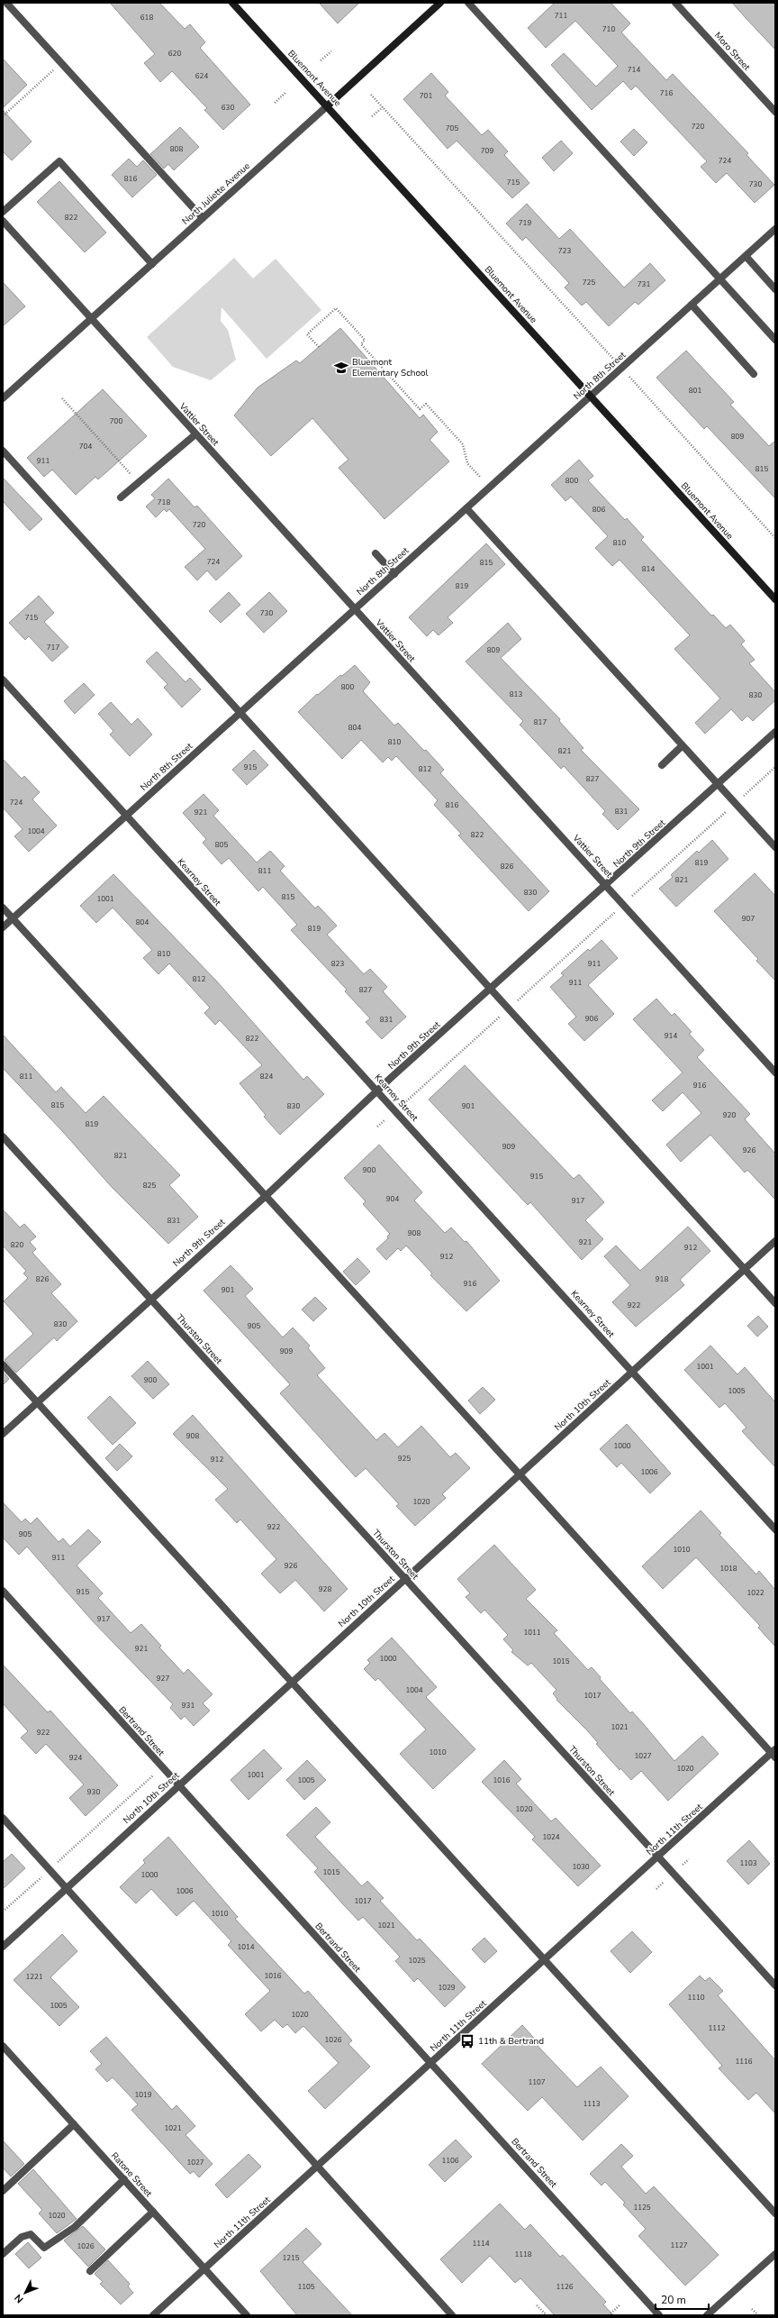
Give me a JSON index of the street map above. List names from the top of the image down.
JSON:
{
  "streets": {
    "main road": ["Bluemont Avenue", "North Juliette Avenue"],
    "street": [
      "Moro Street",
      "North 8th Street",
      "Vattier Street",
      "North 9th Street",
      "Kearney Street",
      "Thurston Street",
      "North 10th Street",
      "Bertrand Street",
      "North 11th Street",
      "Ratone Street"
    ]
  },
  "crossings": [
    ["Bluemont Avenue", "North Juliette Avenue"],
    ["Bluemont Avenue", "North 8th Street"],
    ["North Juliette Avenue", "Vattier Street"],
    ["North 8th Street", "Vattier Street"],
    ["North 8th Street", "Kearney Street"],
    ["Vattier Street", "North 9th Street"],
    ["North 9th Street", "Kearney Street"],
    ["North 9th Street", "Thurston Street"],
    ["Kearney Street", "North 10th Street"],
    ["Thurston Street", "North 10th Street"],
    ["Thurston Street", "North 11th Street"],
    ["North 10th Street", "Bertrand Street"],
    ["Bertrand Street", "North 11th Street"],
    ["North 11th Street", "Ratone Street"]
  ],
  "places": {
    "school or university": ["Bluemont Elementary School"],
    "bus stop": ["11th & Bertrand"]
  },
  "house_numbers": [
    "711",
    "618",
    "710",
    "620",
    "714",
    "624",
    "716",
    "701",
    "630",
    "720",
    "705",
    "808",
    "709",
    "724",
    "816",
    "715",
    "730",
    "822",
    "719",
    "723",
    "725",
    "731",
    "801",
    "700",
    "809",
    "704",
    "911",
    "815",
    "800",
    "718",
    "806",
    "720",
    "810",
    "724",
    "815",
    "814",
    "819",
    "730",
    "715",
    "717",
    "809",
    "800",
    "813",
    "830",
    "817",
    "804",
    "810",
    "821",
    "915",
    "812",
    "827",
    "724",
    "816",
    "831",
    "921",
    "1004",
    "822",
    "805",
    "819",
    "826",
    "811",
    "821",
    "830",
    "815",
    "1001",
    "907",
    "804",
    "819",
    "810",
    "823",
    "911",
    "812",
    "911",
    "827",
    "906",
    "831",
    "914",
    "822",
    "811",
    "824",
    "916",
    "815",
    "830",
    "901",
    "920",
    "819",
    "909",
    "926",
    "821",
    "900",
    "915",
    "825",
    "904",
    "917",
    "831",
    "908",
    "921",
    "820",
    "912",
    "912",
    "826",
    "918",
    "916",
    "901",
    "922",
    "830",
    "905",
    "909",
    "1001",
    "900",
    "1005",
    "908",
    "1000",
    "925",
    "912",
    "1006",
    "1020",
    "922",
    "905",
    "1010",
    "911",
    "926",
    "1018",
    "928",
    "915",
    "1022",
    "917",
    "1011",
    "921",
    "1000",
    "1015",
    "927",
    "1004",
    "1017",
    "931",
    "1021",
    "922",
    "1010",
    "1027",
    "924",
    "1020",
    "1001",
    "1005",
    "1016",
    "930",
    "1020",
    "1024",
    "1103",
    "1030",
    "1015",
    "1000",
    "1006",
    "1017",
    "1010",
    "1021",
    "1014",
    "1025",
    "1016",
    "1221",
    "1029",
    "1110",
    "1005",
    "1020",
    "1112",
    "1026",
    "1116",
    "1107",
    "1019",
    "1113",
    "1021",
    "1106",
    "1027",
    "1125",
    "1020",
    "1114",
    "1127",
    "1026",
    "1118",
    "1215",
    "1105",
    "1126"
  ],
  "scale_bar": "20 m",
  "north": "bottom left"
}
